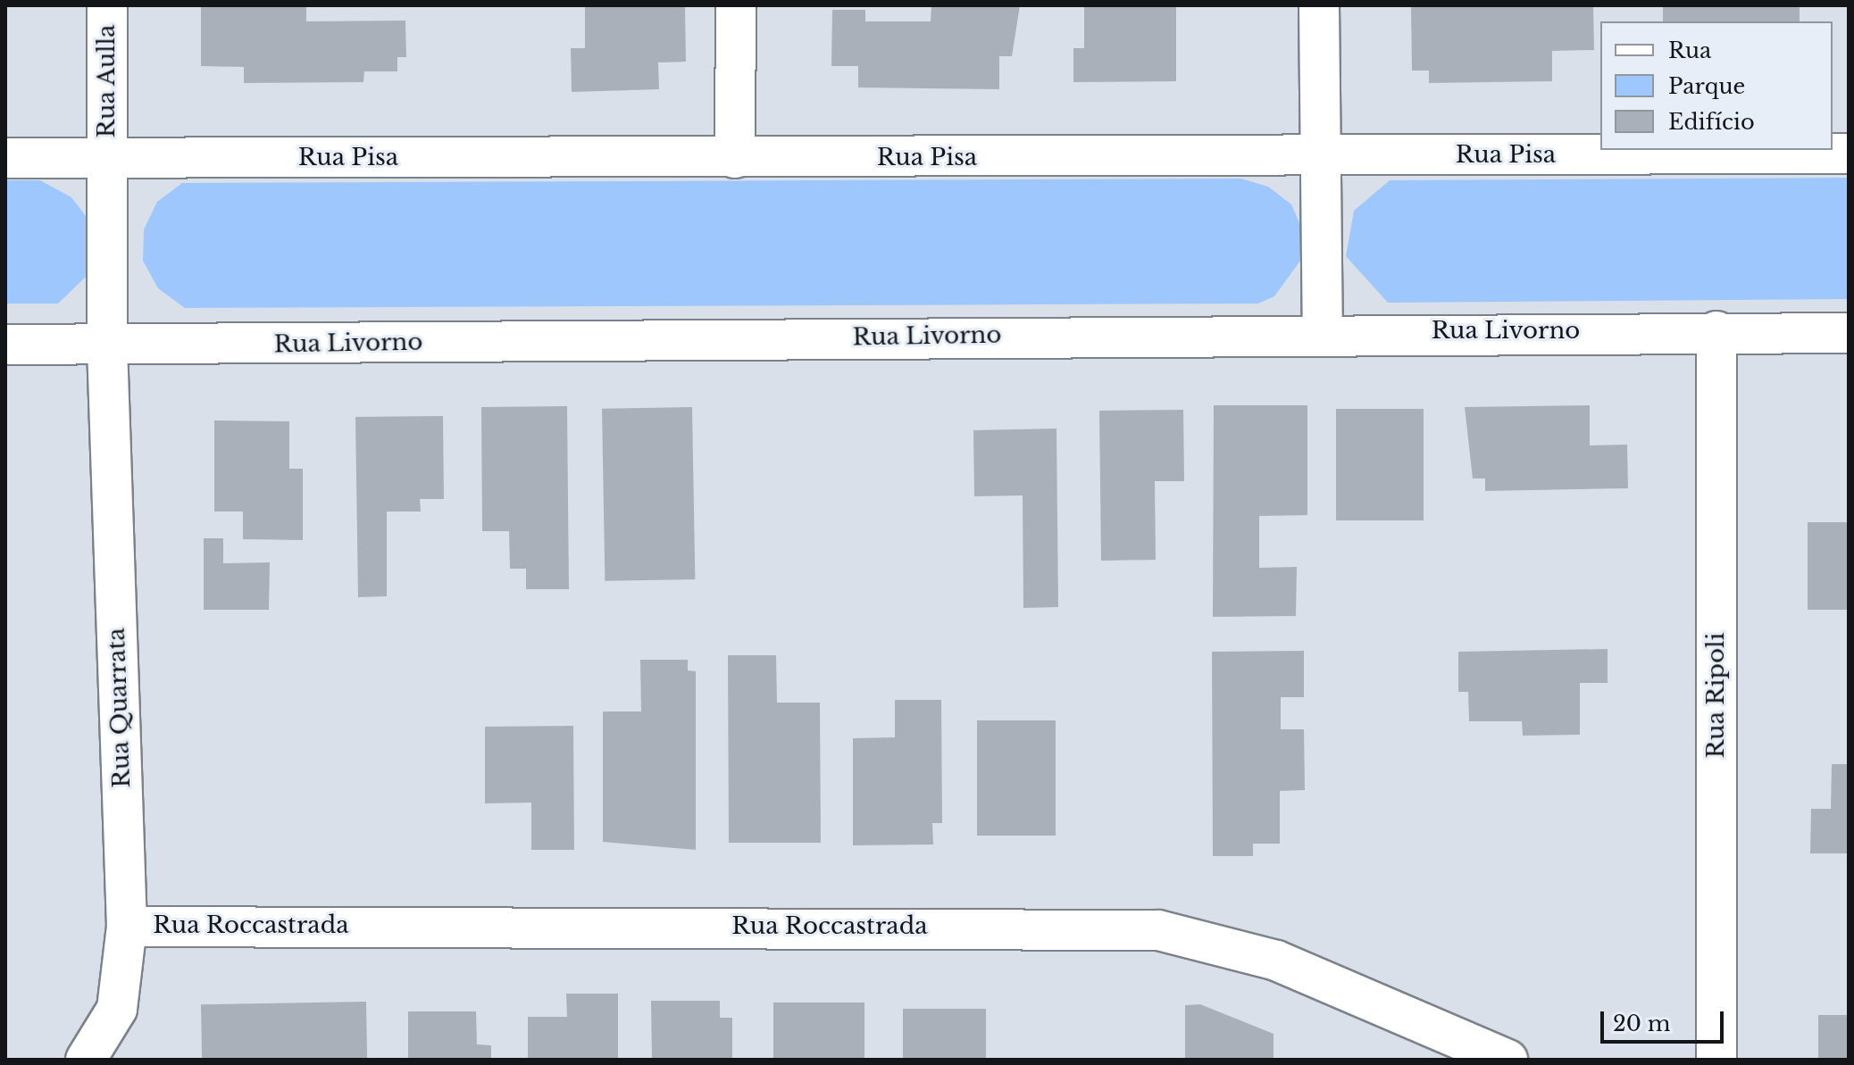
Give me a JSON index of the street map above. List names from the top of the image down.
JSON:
{
  "streets": {
    "street": [
      "Rua Aulla",
      "Rua Pisa",
      "Rua Livorno",
      "Rua Ripoli",
      "Rua Quarrata",
      "Rua Roccastrada"
    ]
  },
  "crossings": [
    ["Rua Aulla", "Rua Pisa"],
    ["Rua Aulla", "Rua Livorno"],
    ["Rua Aulla", "Rua Quarrata"],
    ["Rua Livorno", "Rua Ripoli"],
    ["Rua Livorno", "Rua Quarrata"],
    ["Rua Quarrata", "Rua Roccastrada"]
  ],
  "legend": ["Rua", "Parque", "Edifício"],
  "scale_bar": "20 m"
}
